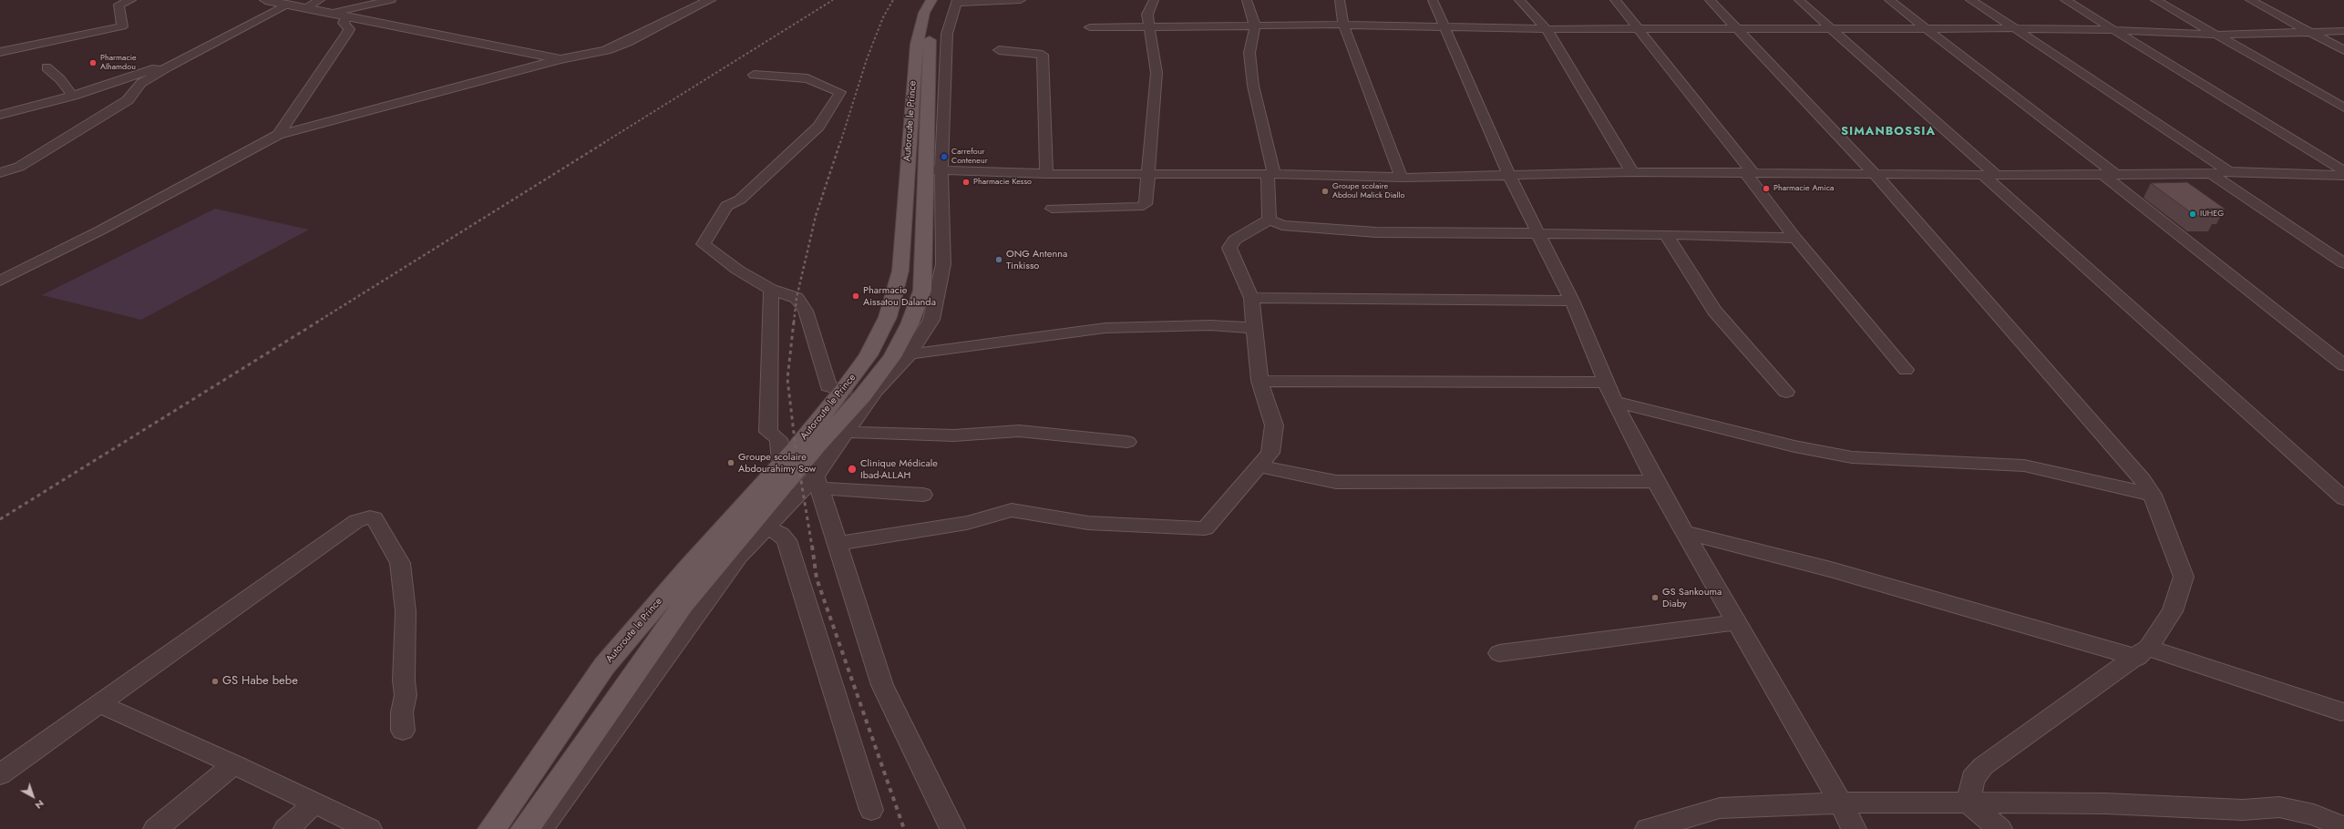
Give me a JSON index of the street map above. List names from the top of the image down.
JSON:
{
  "streets": {
    "main road": ["Autoroute le Prince"]
  },
  "districts": ["SIMANBOSSIA"],
  "places": [
    "Pharmacie Alhamdou",
    "Carrefour Conteneur",
    "Pharmacie Kesso",
    "Pharmacie Amica",
    "Groupe scolaire Abdoul Malick Diallo",
    "IUHEG",
    "ONG Antenna Tinkisso",
    "Pharmacie Aissatou Dalanda",
    "Groupe scolaire Abdourahimy Sow",
    "Clinique Médicale Ibad-ALLAH",
    "GS Sankouma Diaby",
    "GS Habe bebe"
  ],
  "north": "bottom right"
}
